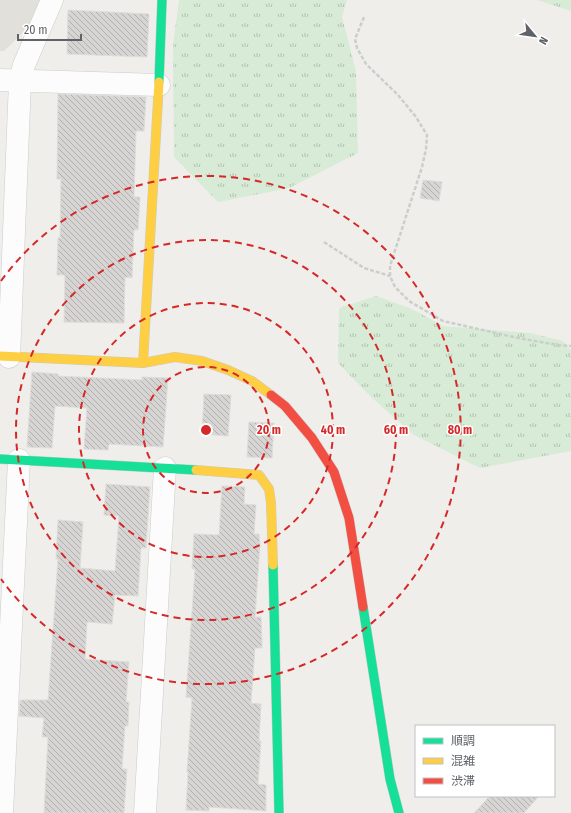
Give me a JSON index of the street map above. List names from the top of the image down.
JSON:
{
  "legend": ["順調", "混雑", "渋滞"],
  "scale_bar": "20 m",
  "north": "bottom right",
  "rings": [
    "20 m",
    "40 m",
    "60 m",
    "80 m"
  ]
}
